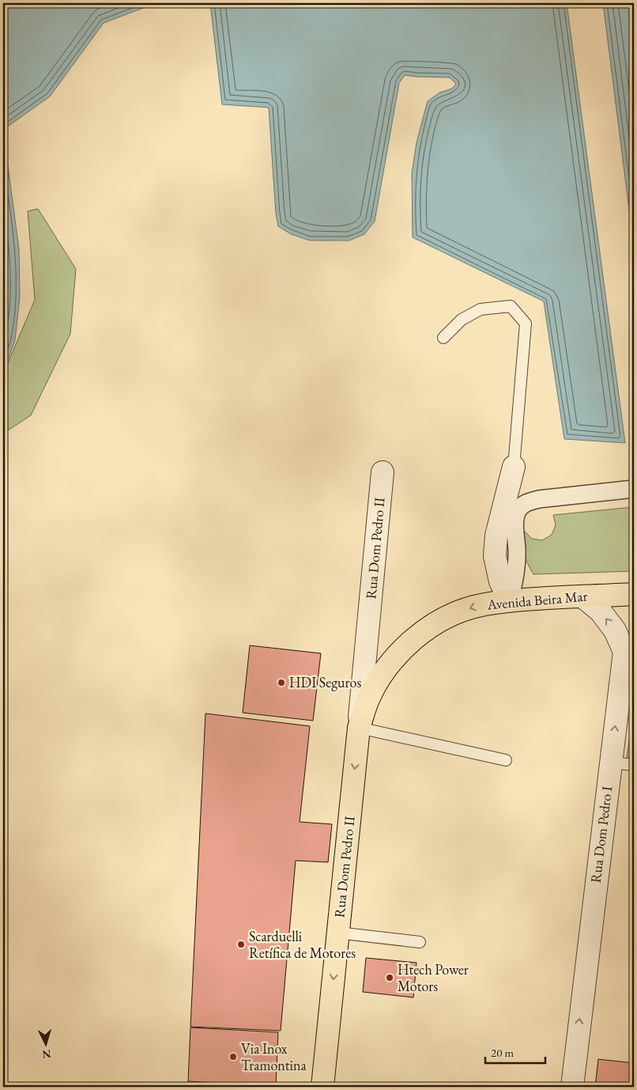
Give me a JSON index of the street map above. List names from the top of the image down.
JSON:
{
  "streets": {
    "main road": ["Rua Dom Pedro II", "Avenida Beira Mar"],
    "street": ["Rua Dom Pedro I"]
  },
  "crossings": [
    ["Rua Dom Pedro II", "Avenida Beira Mar"],
    ["Avenida Beira Mar", "Rua Dom Pedro I"]
  ],
  "one_way": ["Rua Dom Pedro II", "Avenida Beira Mar", "Rua Dom Pedro I"],
  "places": [
    "HDI Seguros",
    "Scarduelli Retífica de Motores",
    "Htech Power Motors",
    "Via Inox Tramontina"
  ],
  "scale_bar": "20 m",
  "north": "bottom"
}
